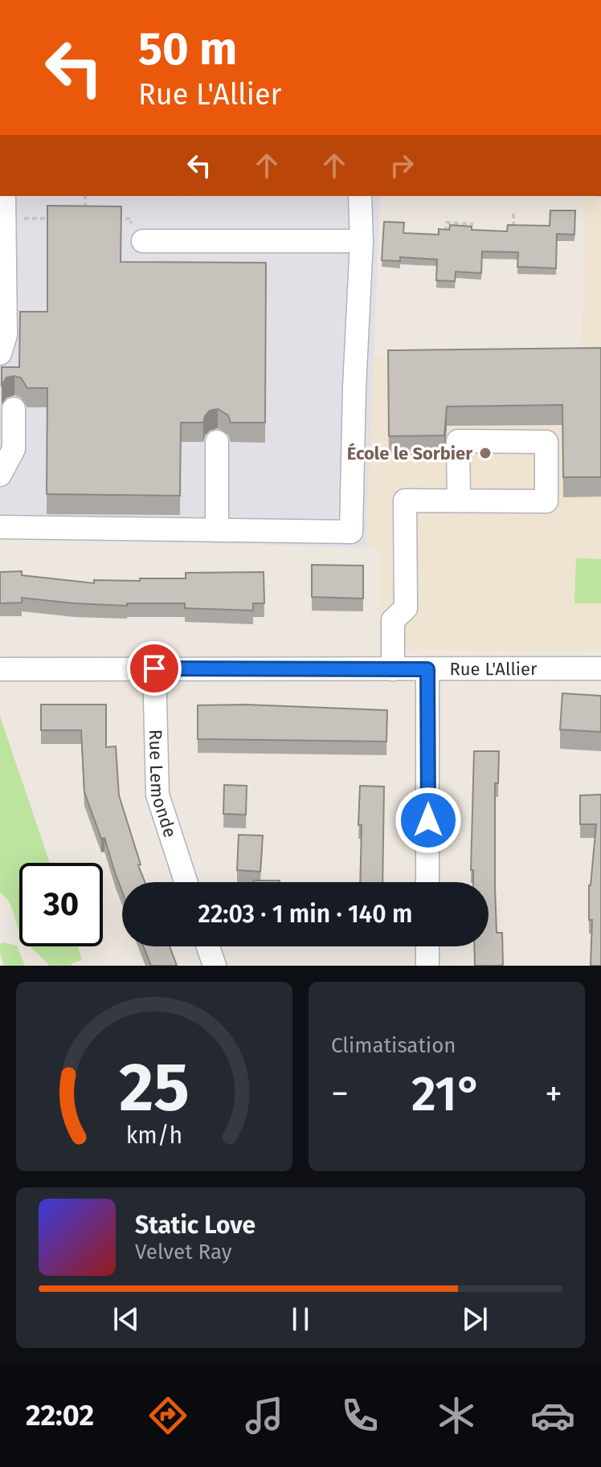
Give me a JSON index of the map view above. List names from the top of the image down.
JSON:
{
  "streets": {
    "street": ["Rue L'Allier", "Rue Lemonde"]
  },
  "crossings": [
    ["Rue L'Allier", "Rue Lemonde"]
  ],
  "places": ["École le Sorbier"],
  "page": {
    "turn": ["50 m", "Rue L'Allier"],
    "limit": "30",
    "trip": "22:03 · 1 min · 140 m",
    "tile": "Climatisation",
    "heat": ["−", "21°", "+"],
    "song": ["Static Love", "Velvet Ray"],
    "tabs": "22:02",
    "gauge": ["25", "km/h"]
  }
}
